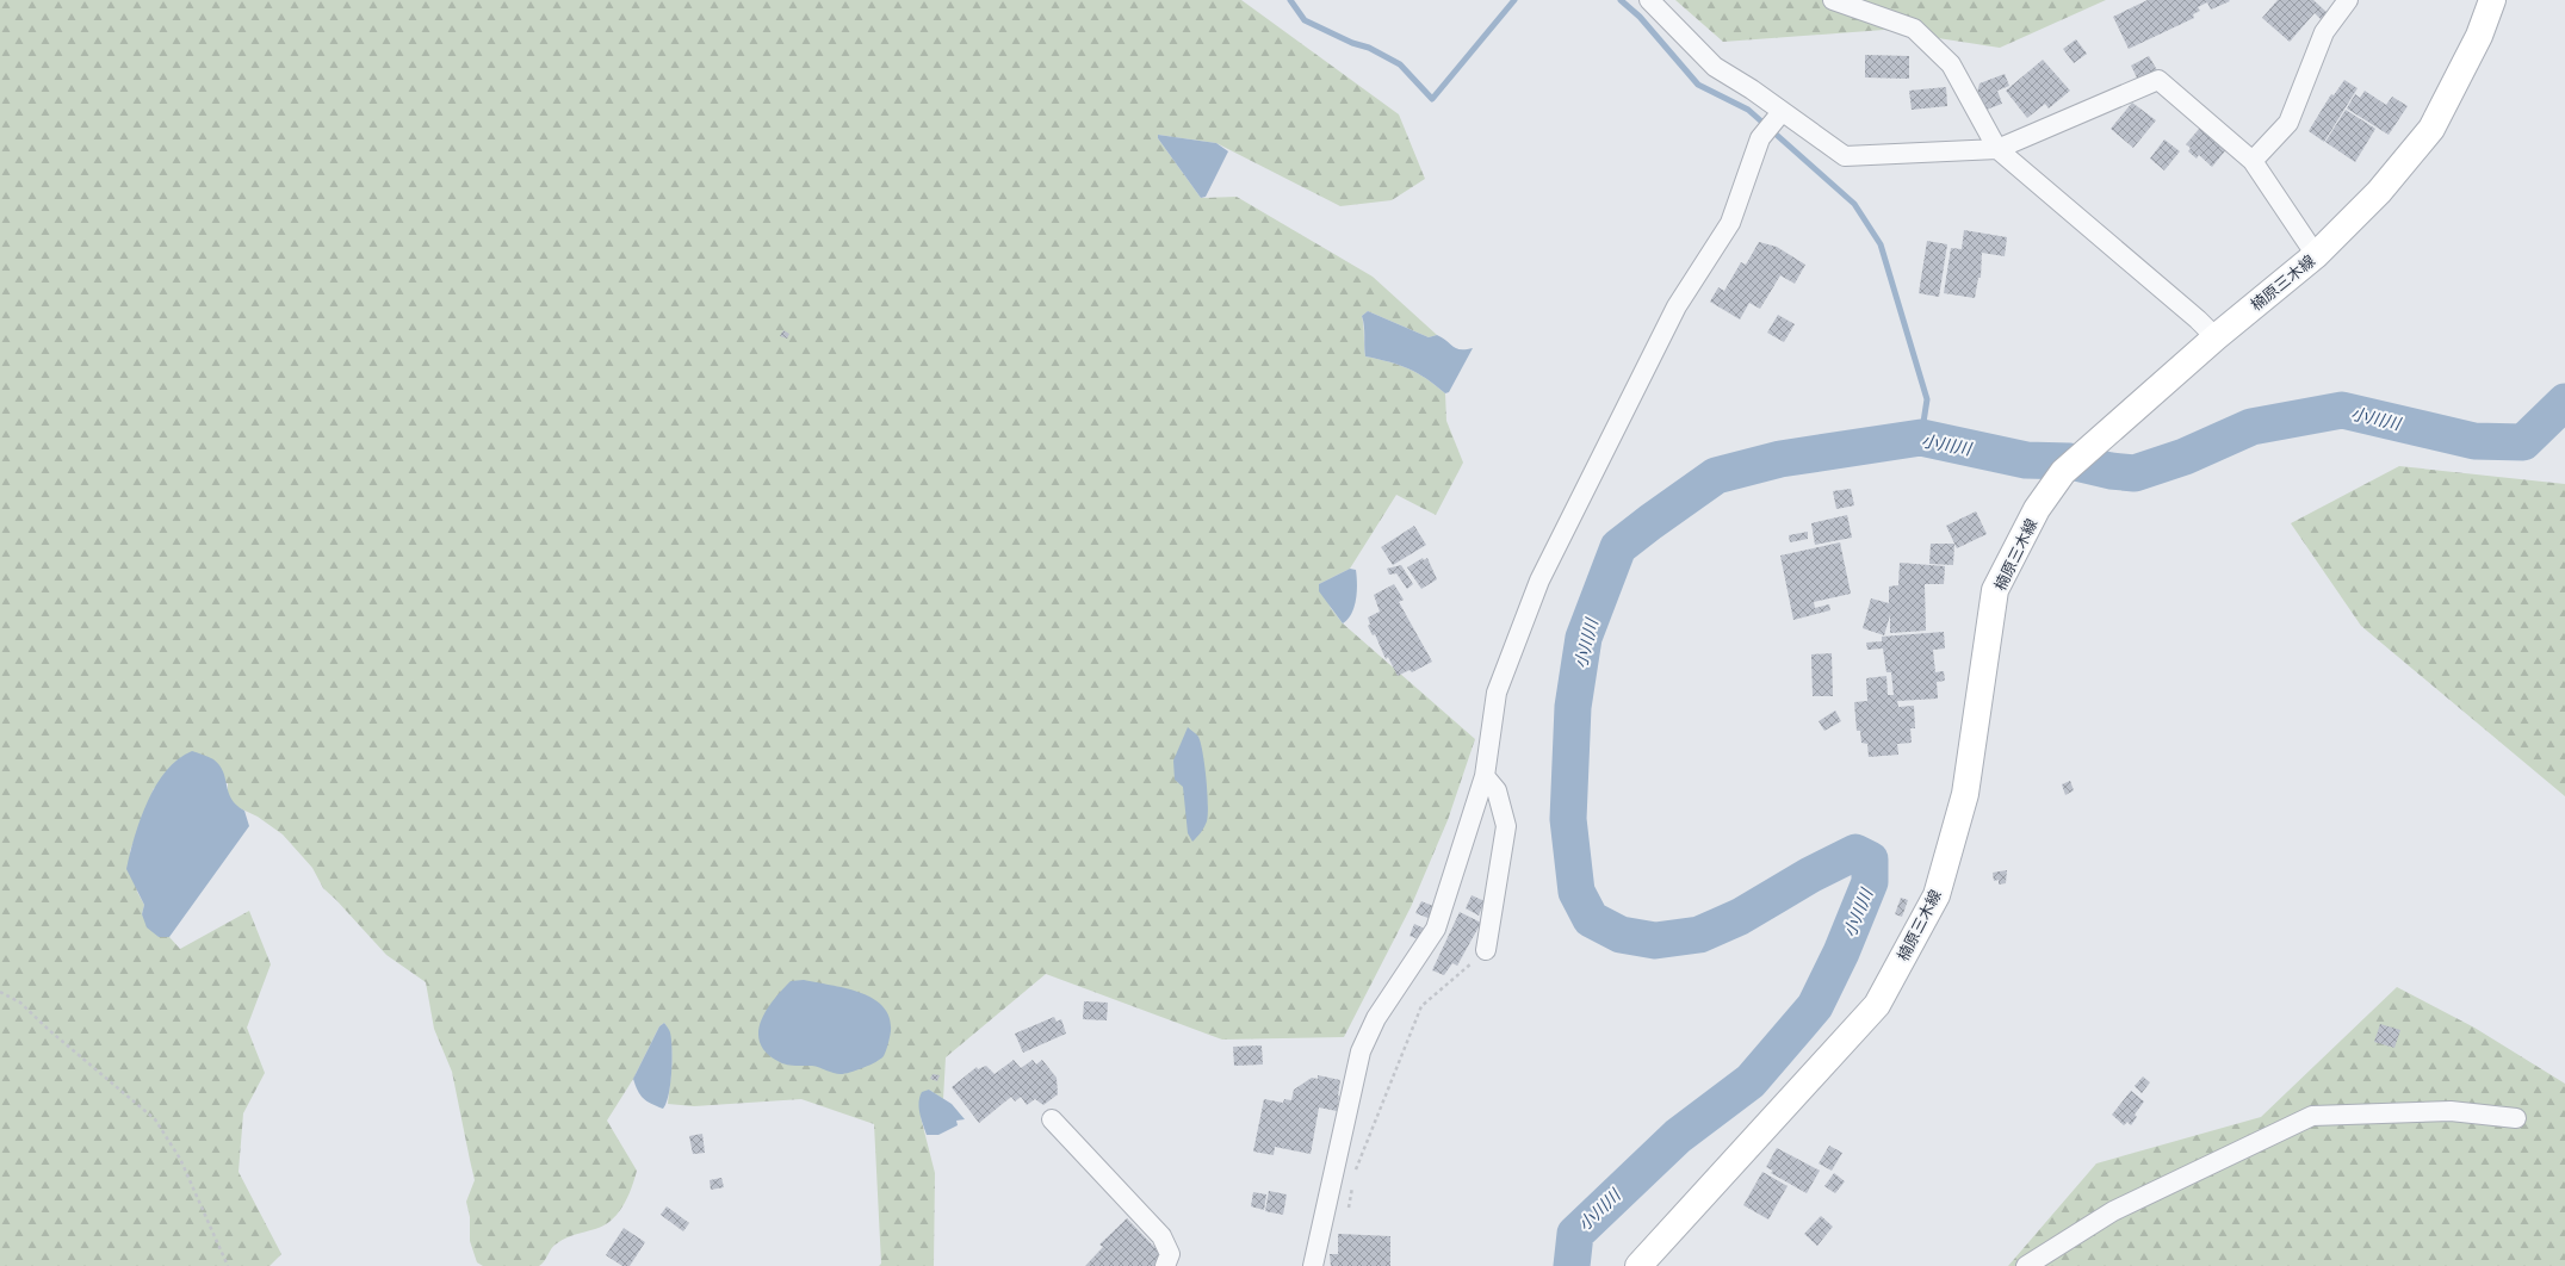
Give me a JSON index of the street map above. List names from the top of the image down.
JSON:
{
  "streets": {
    "main road": ["楠原三木線"]
  },
  "water": ["小川川"]
}
